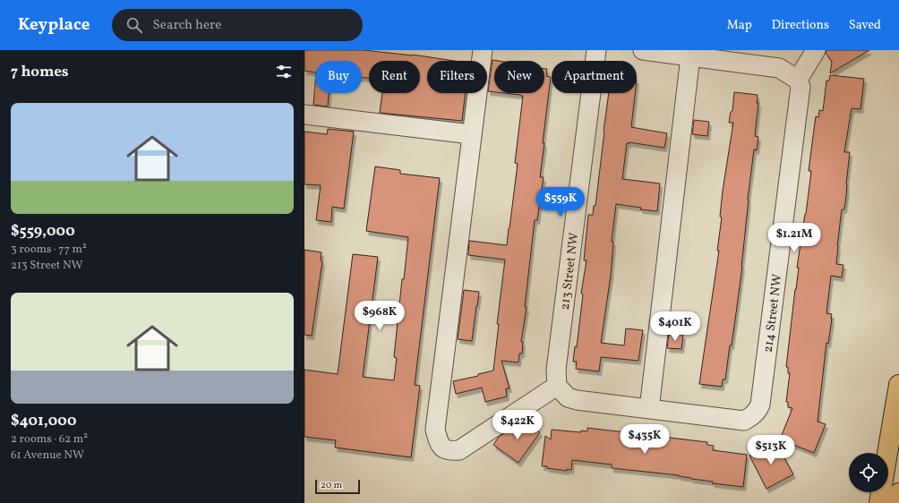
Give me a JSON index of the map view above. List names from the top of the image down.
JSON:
{
  "streets": {
    "street": ["213 Street NW", "214 Street NW"]
  },
  "scale_bar": "20 m",
  "page": {
    "header": "Keyplace",
    "search": "Search here",
    "nav": ["Map", "Directions", "Saved"],
    "heading": "7 homes",
    "chip": [
      "Buy",
      "Rent",
      "Filters",
      "New",
      "Apartment"
    ],
    "list": [
      {
        "name": "$559,000",
        "note": "3 rooms · 77 m² · 213 Street NW"
      },
      {
        "name": "$401,000",
        "note": "2 rooms · 62 m² · 61 Avenue NW"
      }
    ],
    "price": [
      "$559K",
      "$1.21M",
      "$968K",
      "$401K",
      "$422K",
      "$435K",
      "$513K"
    ],
    "scale": "20 m"
  }
}
